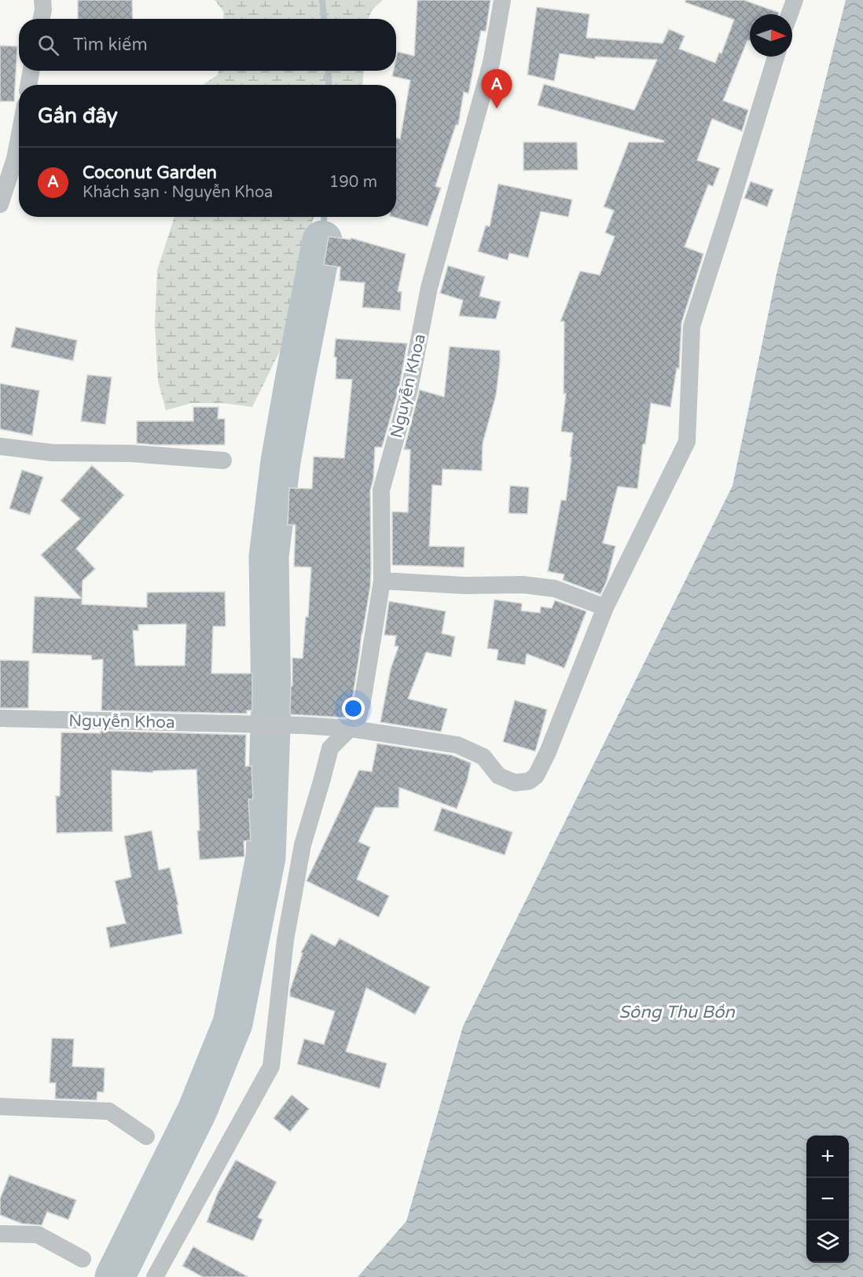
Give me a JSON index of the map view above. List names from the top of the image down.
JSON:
{
  "streets": {
    "street": ["Nguyễn Khoa"]
  },
  "water": ["Sông Thu Bồn"],
  "north": "right",
  "page": {
    "search": "Tìm kiếm",
    "pins": "A",
    "heading": "Gần đây",
    "list": [
      {
        "mark": "A",
        "name": "Coconut Garden",
        "note": "Khách sạn · Nguyễn Khoa",
        "value": "190 m"
      }
    ],
    "map_buttons": ["+", "−"]
  }
}
